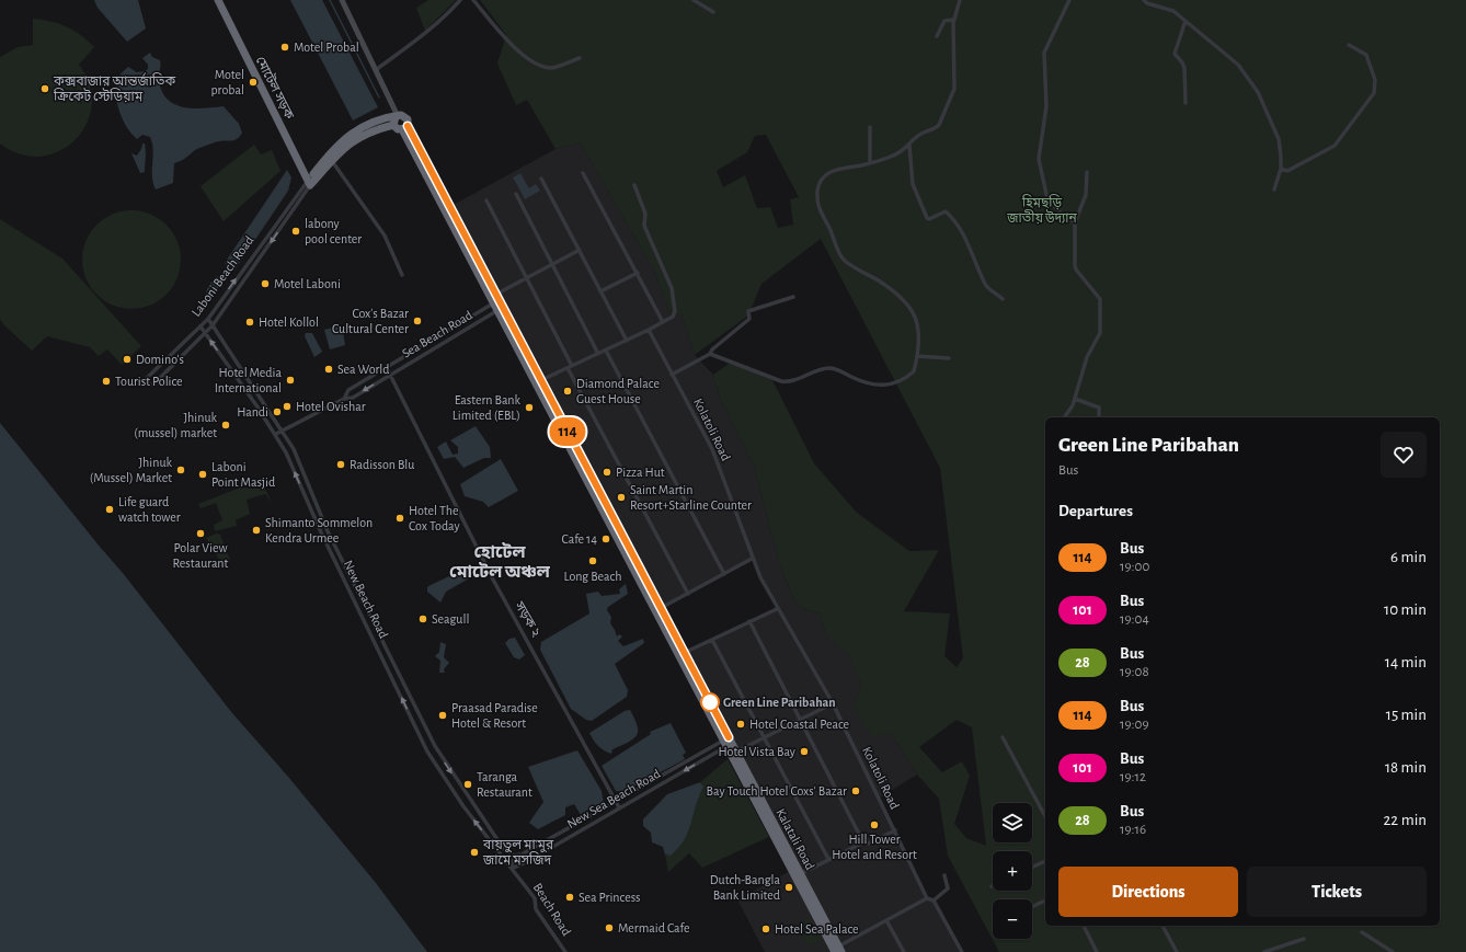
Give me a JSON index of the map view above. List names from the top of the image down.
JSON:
{
  "streets": {
    "highway": ["মোটেল সড়ক", "Laboni Beach Road", "Kalatali Road"],
    "street": [
      "Sea Beach Road",
      "Kolatoli Road",
      "New Beach Road",
      "সড়ক ২",
      "New Sea Beach Road",
      "Beach Road"
    ]
  },
  "crossings": [
    ["মোটেল সড়ক", "Laboni Beach Road"],
    ["Laboni Beach Road", "New Beach Road"],
    ["Sea Beach Road", "New Beach Road"],
    ["Sea Beach Road", "সড়ক ২"],
    ["New Beach Road", "New Sea Beach Road"],
    ["New Beach Road", "Beach Road"],
    ["সড়ক ২", "New Sea Beach Road"],
    ["New Sea Beach Road", "Kalatali Road"],
    ["New Sea Beach Road", "Beach Road"]
  ],
  "districts": ["হোটেল মোটেল অঞ্চল"],
  "parks": ["হিমছড়ি জাতীয় উদ্যান"],
  "places": [
    "Motel Probal",
    "Motel probal",
    "কক্সবাজার আন্তর্জাতিক ক্রিকেট স্টেডিয়াম",
    "labony pool center",
    "Motel Laboni",
    "Cox's Bazar Cultural Center",
    "Hotel Kollol",
    "Domino's",
    "Sea World",
    "Hotel Media International",
    "Tourist Police",
    "Diamond Palace Guest House",
    "Hotel Ovishar",
    "Eastern Bank Limited (EBL)",
    "Handi",
    "Jhinuk (mussel) market",
    "Radisson Blu",
    "Jhinuk (Mussel) Market",
    "Pizza Hut",
    "Laboni Point Masjid",
    "Saint Martin Resort+Starline Counter",
    "Life guard watch tower",
    "Hotel The Cox Today",
    "Shimanto Sommelon Kendra Urmee",
    "Polar View Restaurant",
    "Cafe 14",
    "Long Beach",
    "Seagull",
    "Green Line Paribahan",
    "Praasad Paradise Hotel & Resort",
    "Hotel Coastal Peace",
    "Hotel Vista Bay",
    "Taranga Restaurant",
    "Bay Touch Hotel Coxs' Bazar",
    "Hill Tower Hotel and Resort",
    "বায়তুল মা'মুর জামে মসজিদ",
    "Dutch-Bangla Bank Limited",
    "Sea Princess",
    "Mermaid Cafe",
    "Hotel Sea Palace"
  ],
  "lines": ["bus line 114"],
  "page": {
    "on_map": "114",
    "heading": [
      ["Green Line Paribahan", "Bus"],
      "Departures"
    ],
    "list": [
      {
        "mark": "114",
        "name": "Bus",
        "note": "19:00",
        "value": "6 min"
      },
      {
        "mark": "101",
        "name": "Bus",
        "note": "19:04",
        "value": "10 min"
      },
      {
        "mark": "28",
        "name": "Bus",
        "note": "19:08",
        "value": "14 min"
      },
      {
        "mark": "114",
        "name": "Bus",
        "note": "19:09",
        "value": "15 min"
      },
      {
        "mark": "101",
        "name": "Bus",
        "note": "19:12",
        "value": "18 min"
      },
      {
        "mark": "28",
        "name": "Bus",
        "note": "19:16",
        "value": "22 min"
      }
    ],
    "map_buttons": ["+", "−"],
    "buttons": ["Directions", "Tickets"]
  }
}
